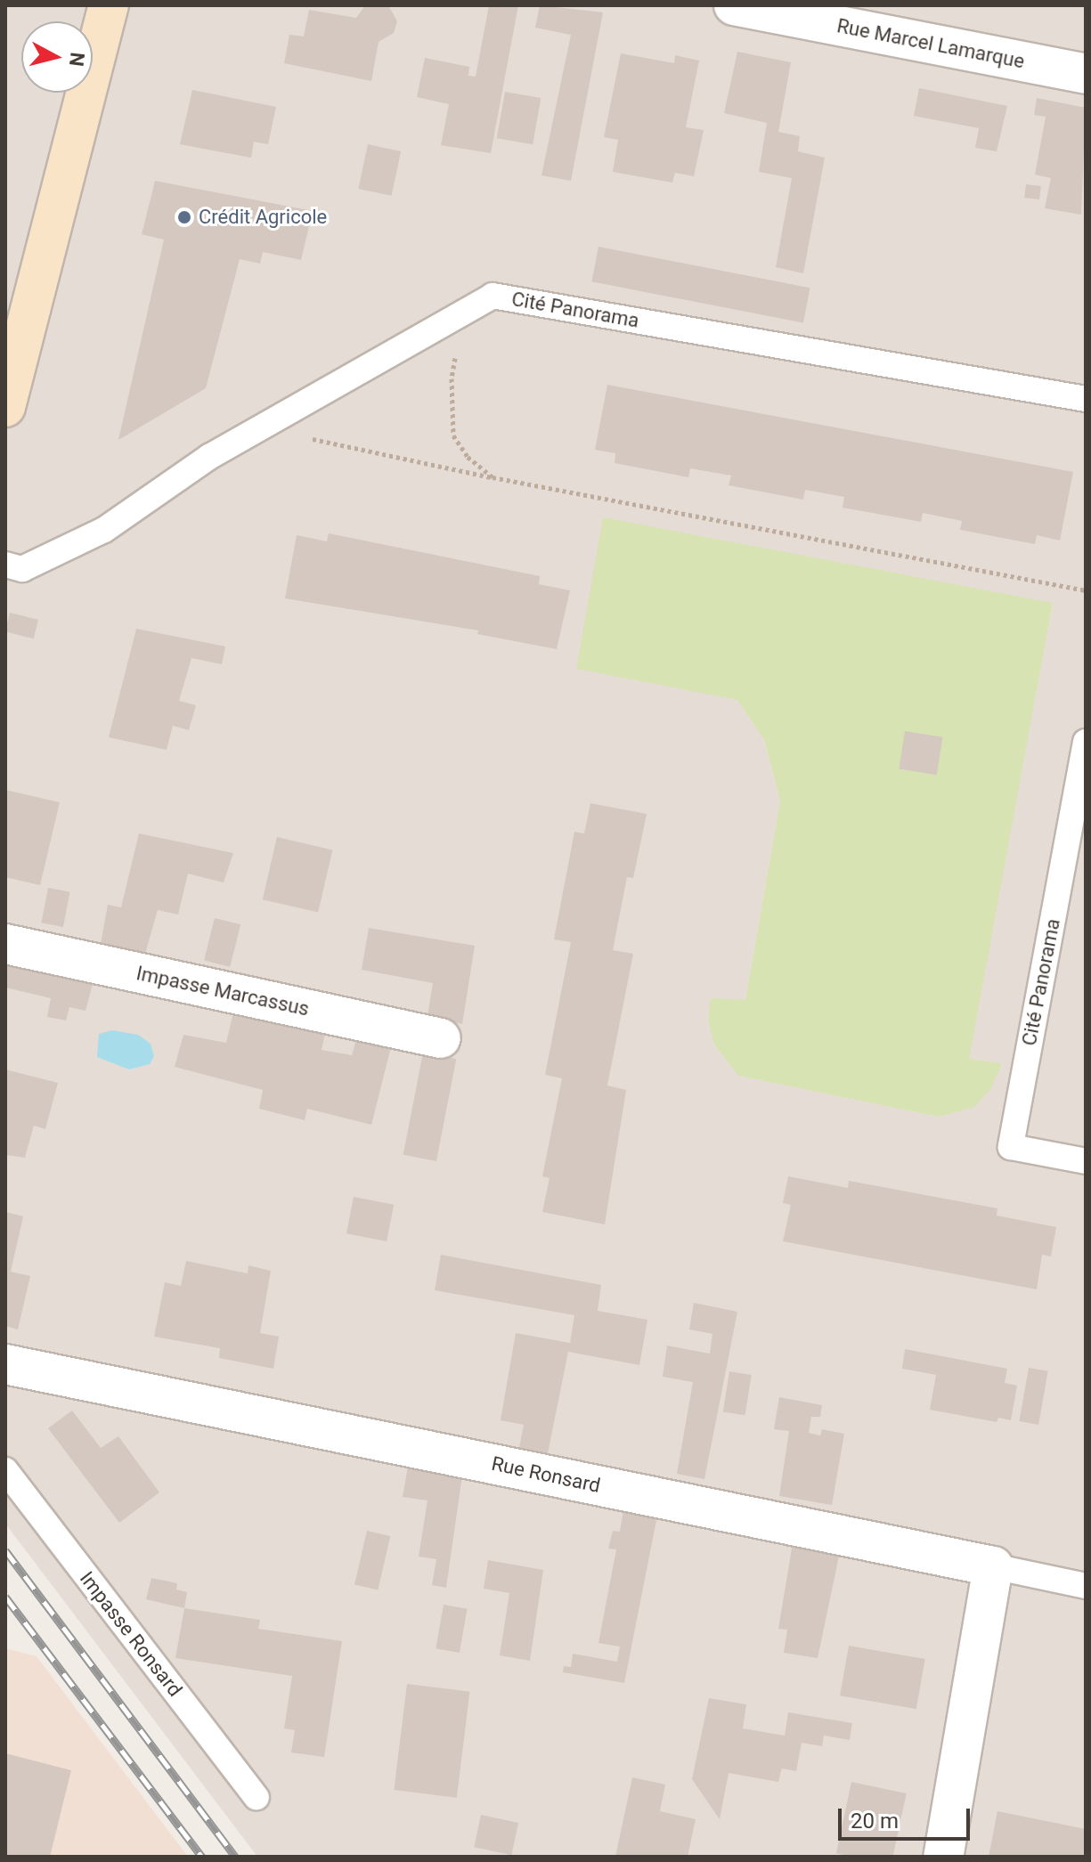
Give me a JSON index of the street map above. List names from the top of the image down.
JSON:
{
  "streets": {
    "street": ["Rue Marcel Lamarque", "Impasse Marcassus", "Rue Ronsard"],
    "lane": ["Cité Panorama", "Impasse Ronsard"]
  },
  "places": ["Crédit Agricole"],
  "scale_bar": "20 m",
  "north": "right"
}
